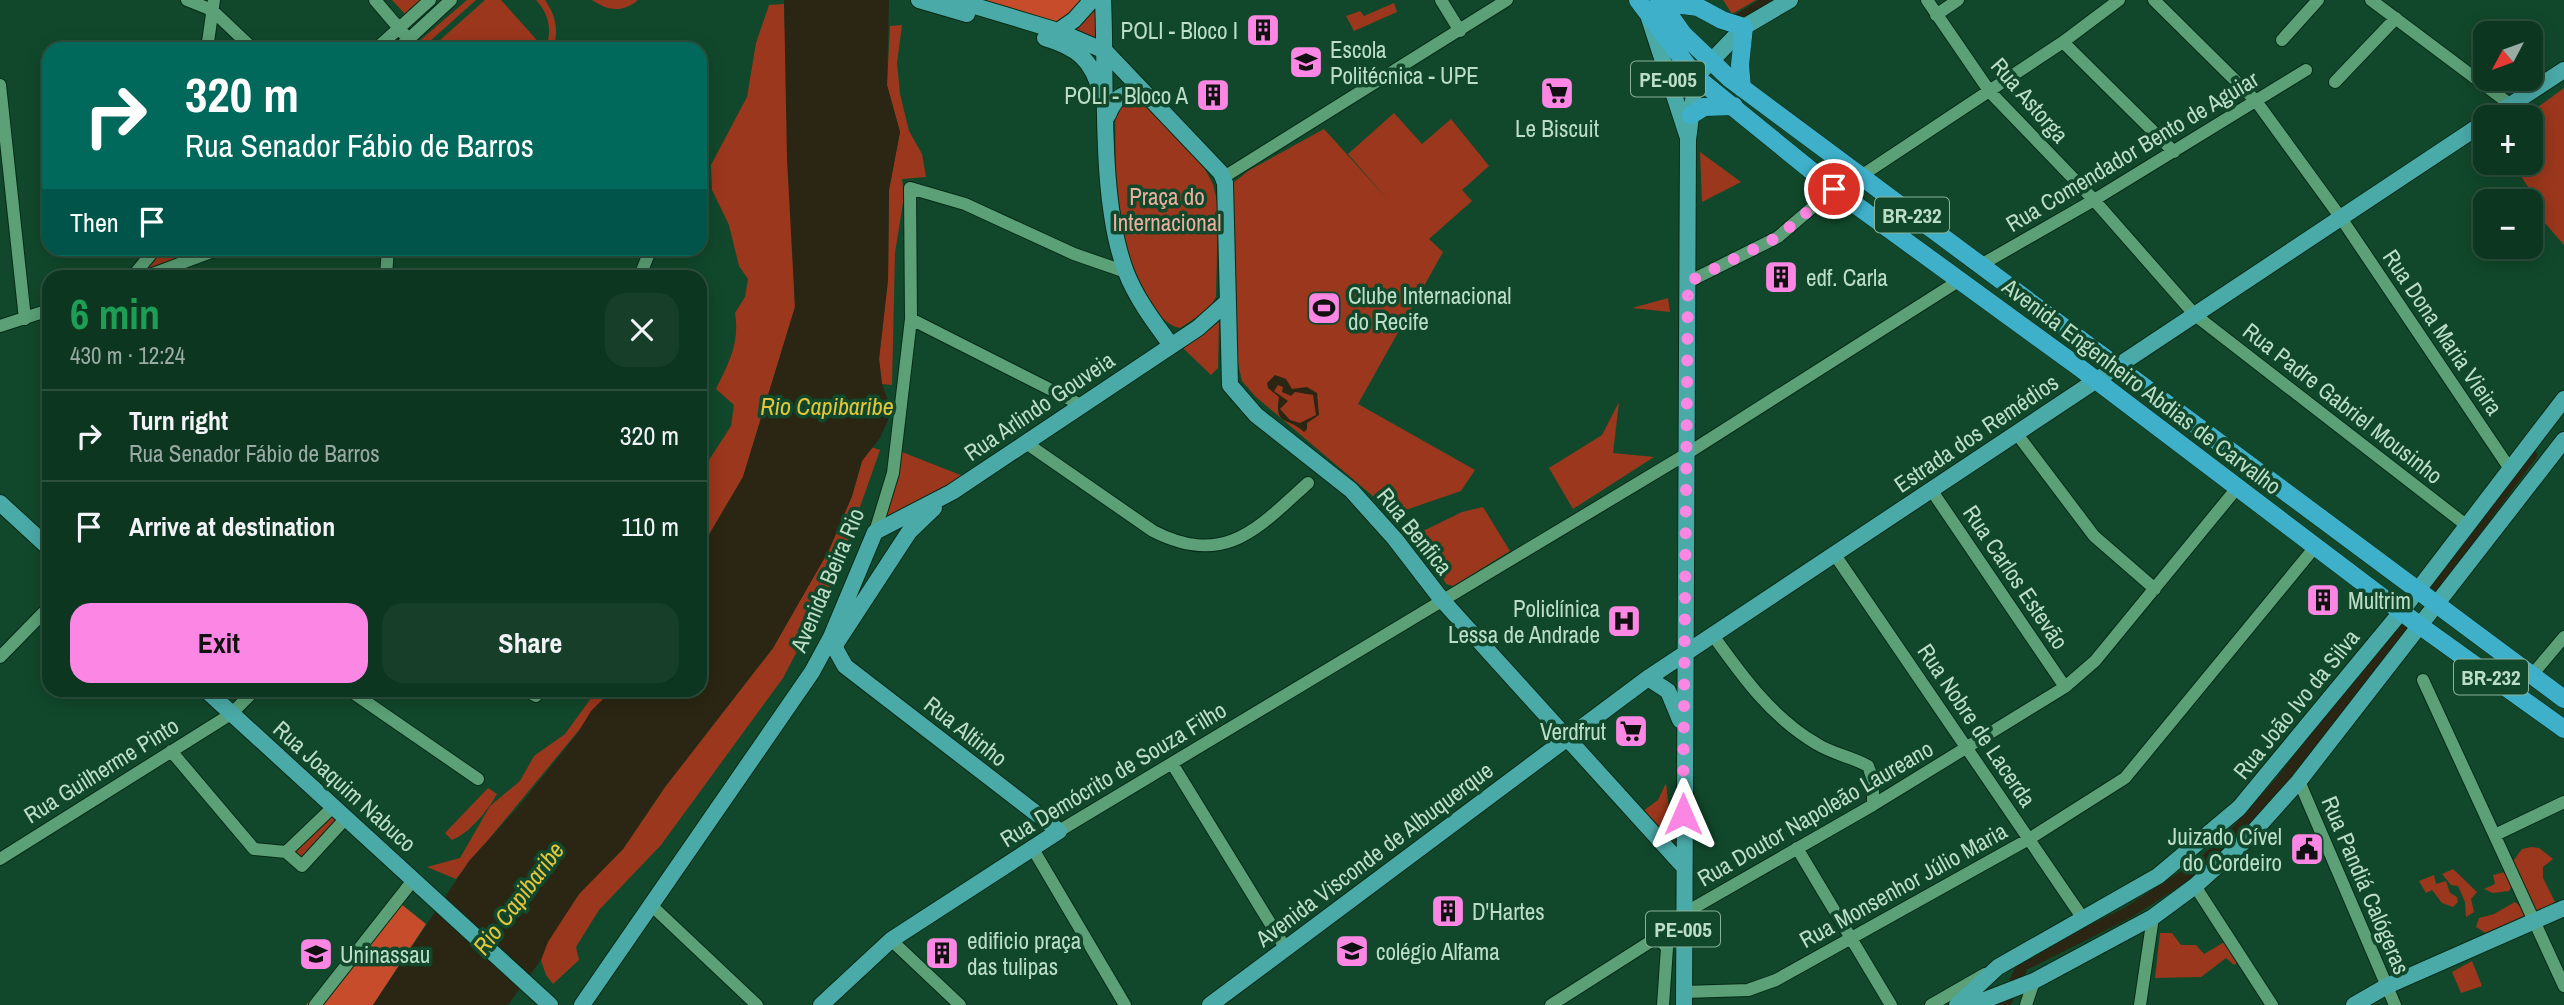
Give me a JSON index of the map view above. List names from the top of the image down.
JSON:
{
  "streets": {
    "highway": ["BR-232", "Avenida Engenheiro Abdias de Carvalho"],
    "main road": [
      "PE-005",
      "Rua Arlindo Gouveia",
      "Estrada dos Remédios",
      "Rua Benfica",
      "Avenida Beira Rio",
      "Rua João Ivo da Silva",
      "Rua Altinho",
      "Rua Demócrito de Souza Filho",
      "Rua Joaquim Nabuco",
      "Avenida Visconde de Albuquerque"
    ],
    "street": [
      "Rua Astorga",
      "Rua Comendador Bento de Aguiar",
      "Rua Dona Maria Vieira",
      "Rua Padre Gabriel Mousinho",
      "Rua Carlos Estevão",
      "Rua Nobre de Lacerda",
      "Rua Guilherme Pinto",
      "Rua Doutor Napoleão Laureano",
      "Rua Monsenhor Júlio Maria",
      "Rua Pandiá Calógeras"
    ]
  },
  "crossings": [
    ["PE-005", "BR-232"],
    ["PE-005", "Avenida Engenheiro Abdias de Carvalho"],
    ["PE-005", "Estrada dos Remédios"],
    ["PE-005", "Rua Benfica"],
    ["PE-005", "Rua Doutor Napoleão Laureano"],
    ["PE-005", "Rua Monsenhor Júlio Maria"],
    ["Rua Astorga", "Rua Comendador Bento de Aguiar"],
    ["Rua Astorga", "Rua Padre Gabriel Mousinho"],
    ["Rua Astorga", "Estrada dos Remédios"],
    ["Rua Comendador Bento de Aguiar", "Rua Dona Maria Vieira"],
    ["Rua Comendador Bento de Aguiar", "Avenida Engenheiro Abdias de Carvalho"],
    ["BR-232", "Avenida Engenheiro Abdias de Carvalho"],
    ["Rua Dona Maria Vieira", "Estrada dos Remédios"],
    ["Rua Dona Maria Vieira", "Rua João Ivo da Silva"],
    ["Avenida Engenheiro Abdias de Carvalho", "Estrada dos Remédios"],
    ["Avenida Engenheiro Abdias de Carvalho", "Rua João Ivo da Silva"],
    ["Avenida Engenheiro Abdias de Carvalho", "Rua Doutor Napoleão Laureano"],
    ["Avenida Engenheiro Abdias de Carvalho", "Rua Monsenhor Júlio Maria"],
    ["Rua Padre Gabriel Mousinho", "Estrada dos Remédios"],
    ["Rua Padre Gabriel Mousinho", "Rua João Ivo da Silva"],
    ["Rua Arlindo Gouveia", "Avenida Beira Rio"],
    ["Rua Arlindo Gouveia", "Rua Altinho"],
    ["Estrada dos Remédios", "Rua Benfica"],
    ["Estrada dos Remédios", "Rua Carlos Estevão"],
    ["Estrada dos Remédios", "Rua Nobre de Lacerda"],
    ["Estrada dos Remédios", "Avenida Visconde de Albuquerque"],
    ["Rua Benfica", "Rua Demócrito de Souza Filho"],
    ["Rua Benfica", "Avenida Visconde de Albuquerque"],
    ["Rua Carlos Estevão", "Rua Doutor Napoleão Laureano"],
    ["Rua João Ivo da Silva", "Rua Nobre de Lacerda"],
    ["Rua João Ivo da Silva", "Rua Pandiá Calógeras"],
    ["Rua Nobre de Lacerda", "Rua Doutor Napoleão Laureano"],
    ["Rua Nobre de Lacerda", "Rua Monsenhor Júlio Maria"],
    ["Rua Altinho", "Rua Demócrito de Souza Filho"],
    ["Rua Guilherme Pinto", "Rua Joaquim Nabuco"]
  ],
  "water": ["Rio Capibaribe"],
  "parks": ["Praça do Internacional"],
  "places": {
    "building": [
      "POLI - Bloco I",
      "POLI - Bloco A",
      "edf. Carla",
      "Multrim",
      "D'Hartes",
      "edificio praça das tulipas"
    ],
    "school or university": ["Escola Politécnica - UPE", "colégio Alfama", "Uninassau"],
    "supermarket": ["Le Biscuit", "Verdfrut"],
    "sports": ["Clube Internacional do Recife"],
    "hospital": ["Policlínica Lessa de Andrade"],
    "public building": ["Juizado Cível do Cordeiro"]
  },
  "north": "bottom left",
  "page": {
    "map_buttons": ["+", "−"],
    "turn": ["320 m", "Rua Senador Fábio de Barros"],
    "then": "Then",
    "heading": ["6 min", "430 m · 12:24"],
    "list": [
      {
        "name": "Turn right",
        "note": "Rua Senador Fábio de Barros",
        "value": "320 m"
      },
      {
        "name": "Arrive at destination",
        "value": "110 m"
      }
    ],
    "buttons": ["Exit", "Share"]
  }
}
